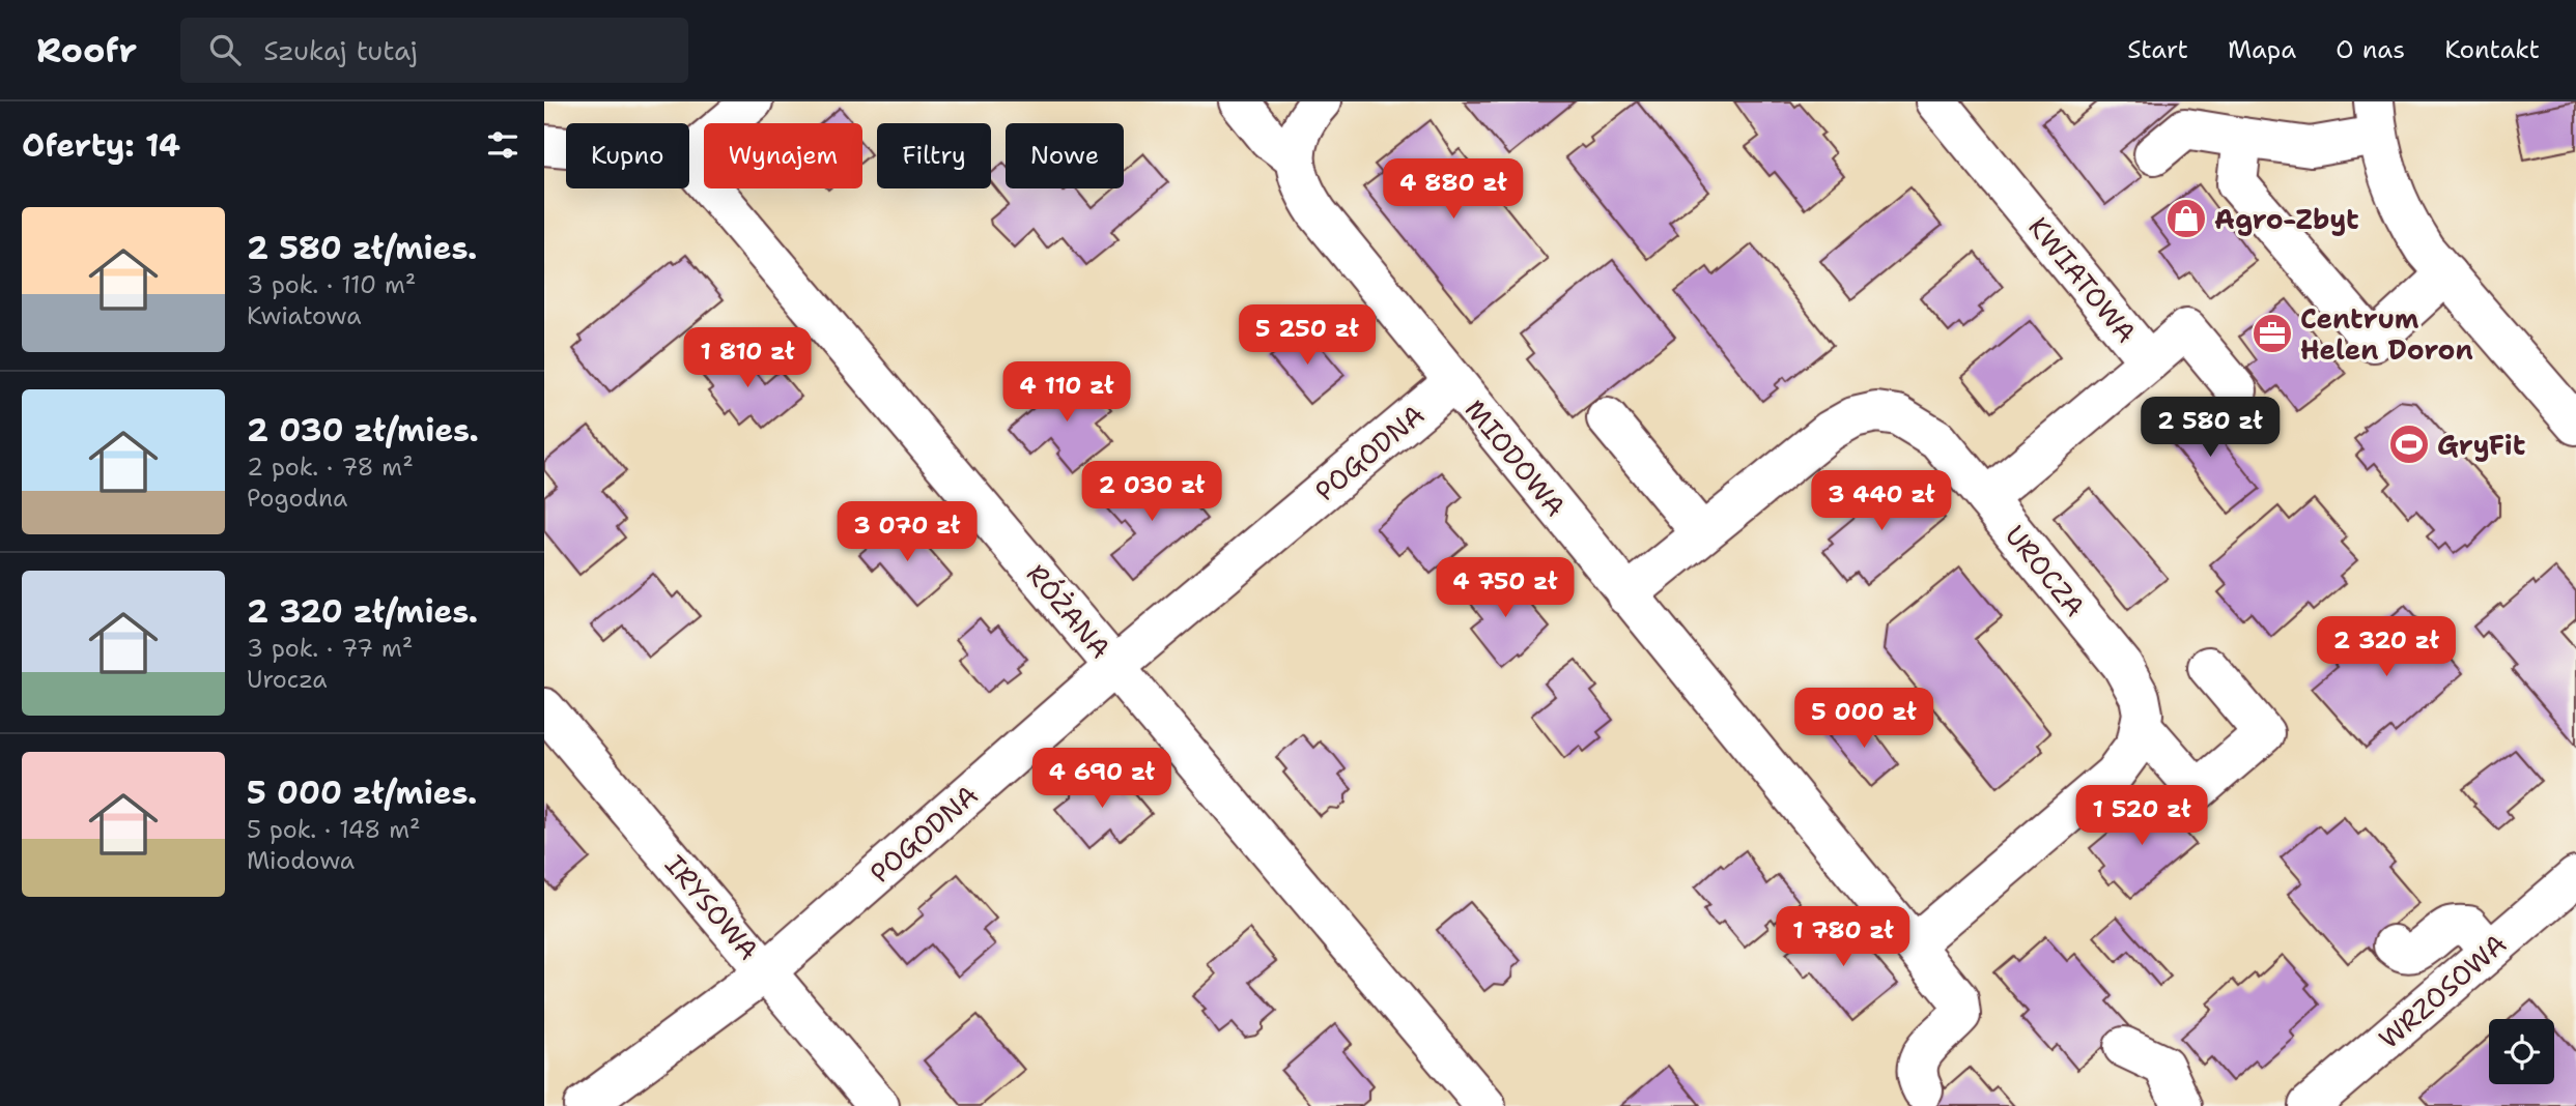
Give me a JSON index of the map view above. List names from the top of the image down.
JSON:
{
  "streets": {
    "street": [
      "KWIATOWA",
      "POGODNA",
      "MIODOWA",
      "UROCZA",
      "RÓŻANA",
      "IRYSOWA",
      "WRZOSOWA"
    ]
  },
  "crossings": [
    ["KWIATOWA", "UROCZA"],
    ["POGODNA", "MIODOWA"],
    ["POGODNA", "RÓŻANA"],
    ["POGODNA", "IRYSOWA"],
    ["MIODOWA", "UROCZA"]
  ],
  "places": {
    "shop": ["Agro-Zbyt"],
    "office": ["Centrum Helen Doron"],
    "sports": ["GryFit"]
  },
  "page": {
    "header": "Roofr",
    "search": "Szukaj tutaj",
    "nav": [
      "Start",
      "Mapa",
      "O nas",
      "Kontakt"
    ],
    "heading": "Oferty: 14",
    "chip": [
      "Kupno",
      "Wynajem",
      "Filtry",
      "Nowe"
    ],
    "price": [
      "4 880 zł",
      "5 250 zł",
      "1 810 zł",
      "4 110 zł",
      "2 580 zł",
      "2 030 zł",
      "3 440 zł",
      "3 070 zł",
      "4 750 zł",
      "2 320 zł",
      "5 000 zł",
      "4 690 zł",
      "1 520 zł",
      "1 780 zł"
    ],
    "list": [
      {
        "name": "2 580 zł/mies.",
        "note": "3 pok. · 110 m² · Kwiatowa"
      },
      {
        "name": "2 030 zł/mies.",
        "note": "2 pok. · 78 m² · Pogodna"
      },
      {
        "name": "2 320 zł/mies.",
        "note": "3 pok. · 77 m² · Urocza"
      },
      {
        "name": "5 000 zł/mies.",
        "note": "5 pok. · 148 m² · Miodowa"
      }
    ]
  }
}
